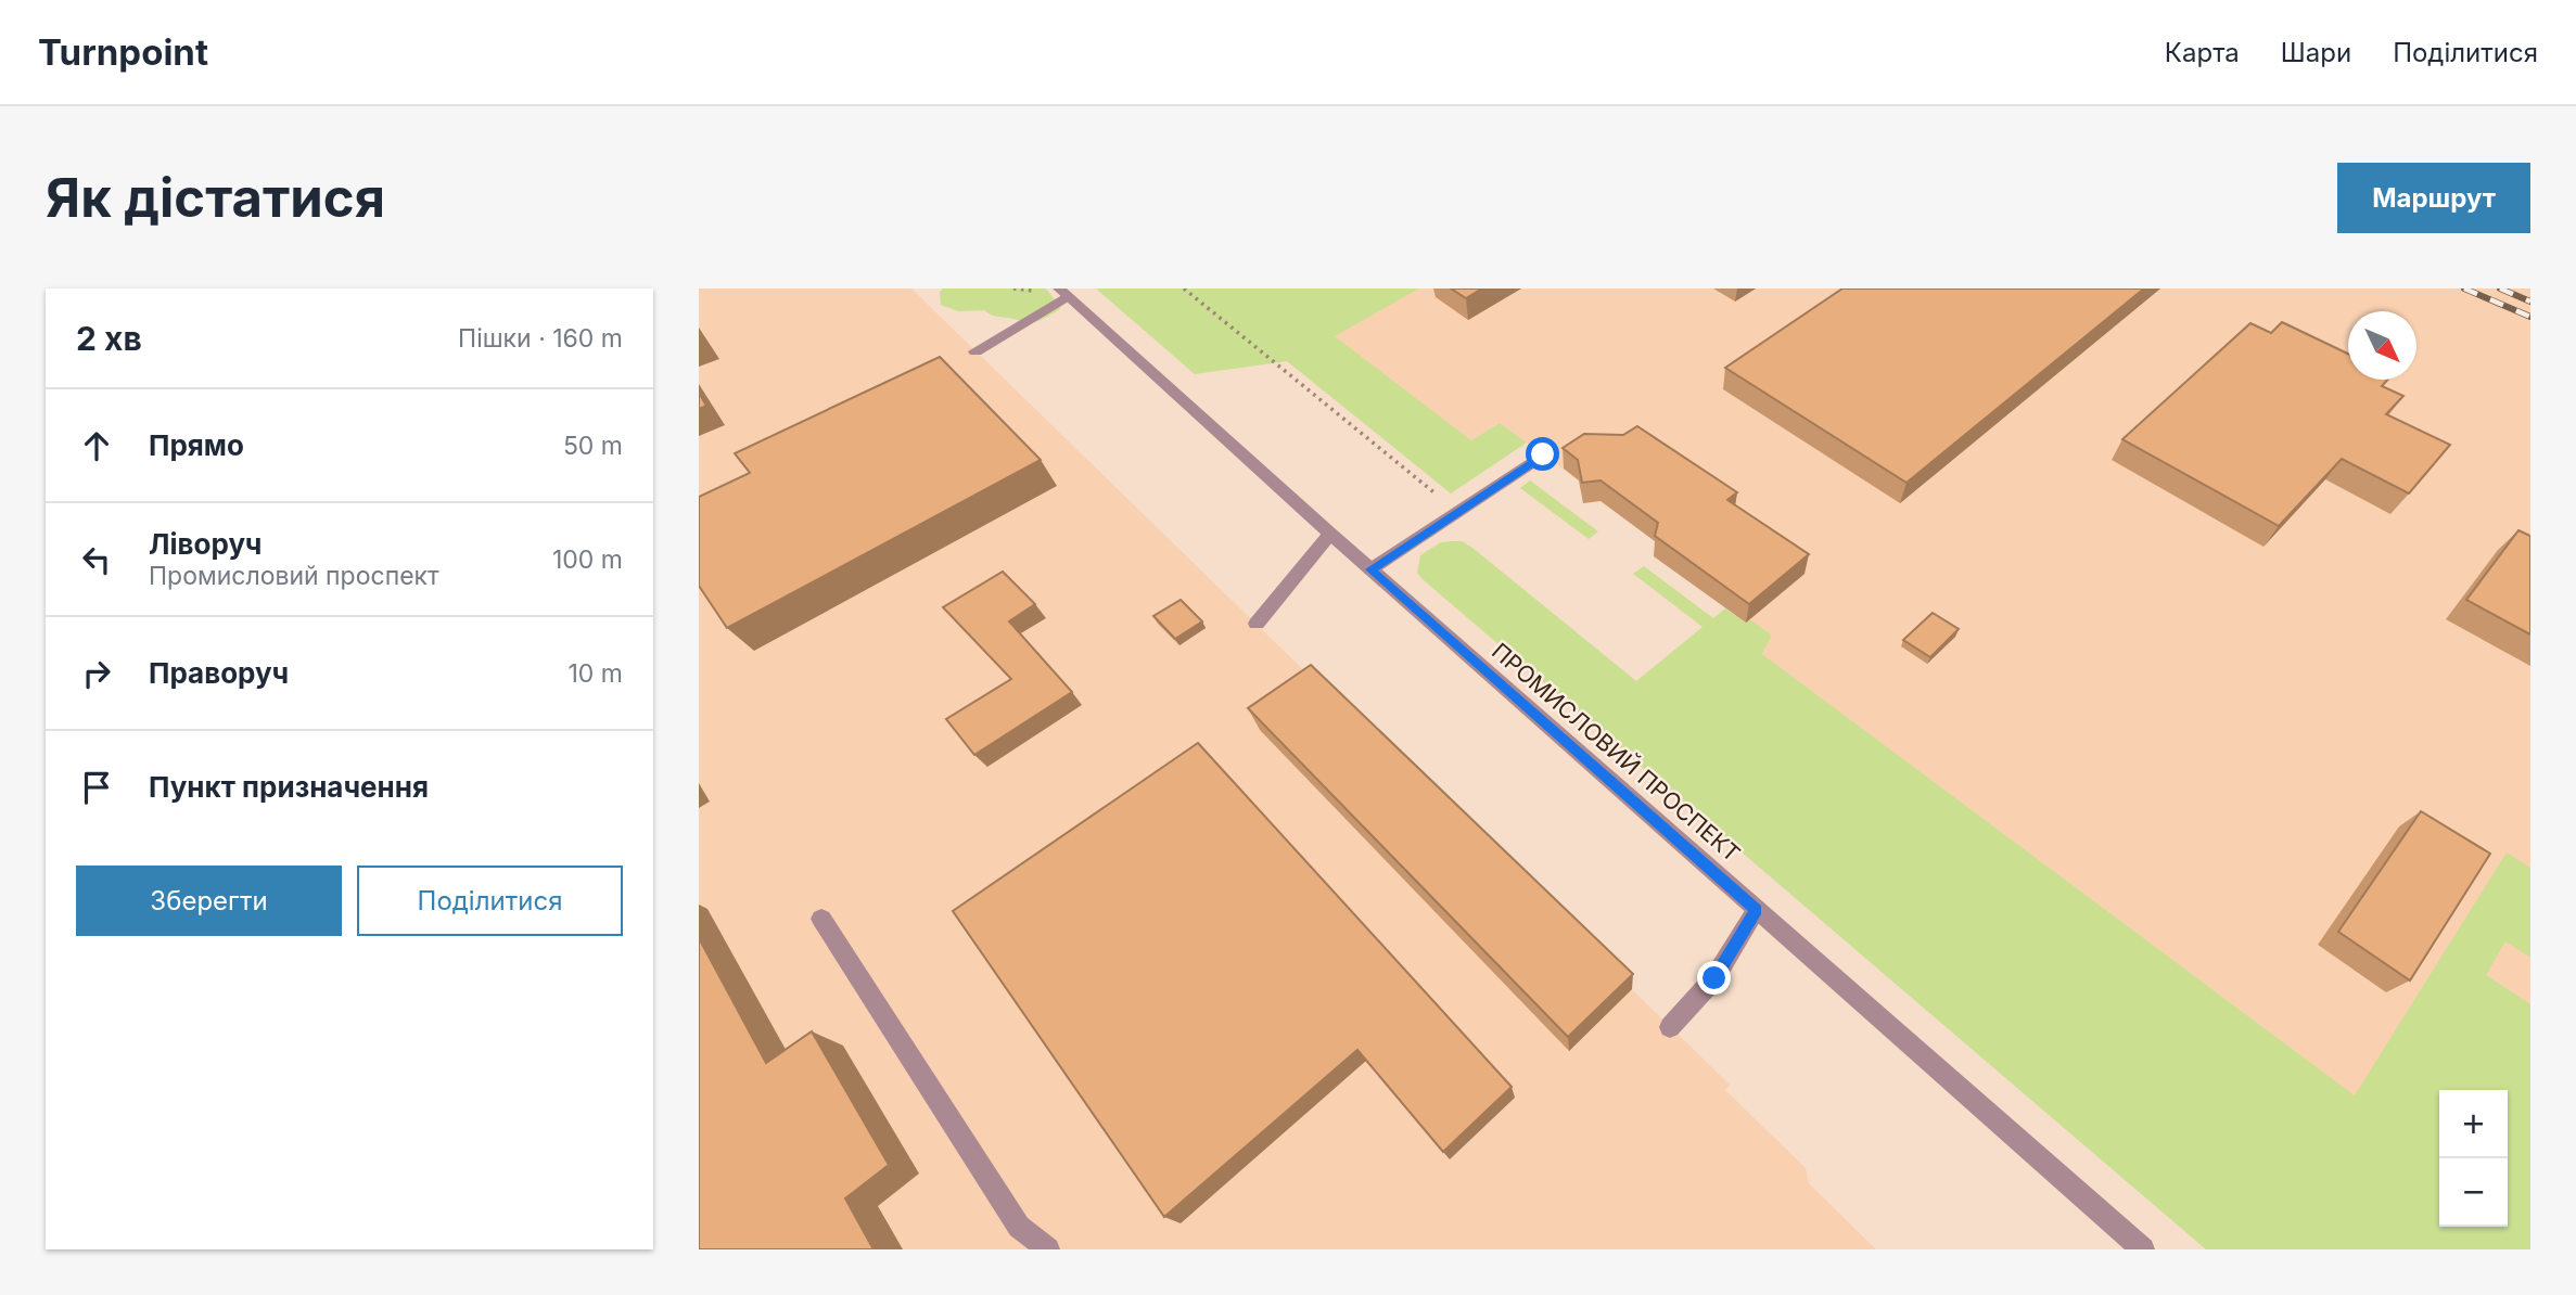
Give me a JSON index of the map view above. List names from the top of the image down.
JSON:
{
  "streets": {
    "street": ["ПРОМИСЛОВИЙ ПРОСПЕКТ"]
  },
  "north": "bottom right",
  "page": {
    "header": "Turnpoint",
    "nav": ["Карта", "Шари", "Поділитися"],
    "buttons": [
      "Маршрут",
      ["Зберегти", "Поділитися"]
    ],
    "title": "Як дістатися",
    "heading": ["2 хв", "Пішки · 160 m"],
    "list": [
      ["Прямо", "50 m"],
      ["Ліворуч", "Промисловий проспект", "100 m"],
      ["Праворуч", "10 m"],
      "Пункт призначення"
    ],
    "map_buttons": ["+", "−"]
  }
}
